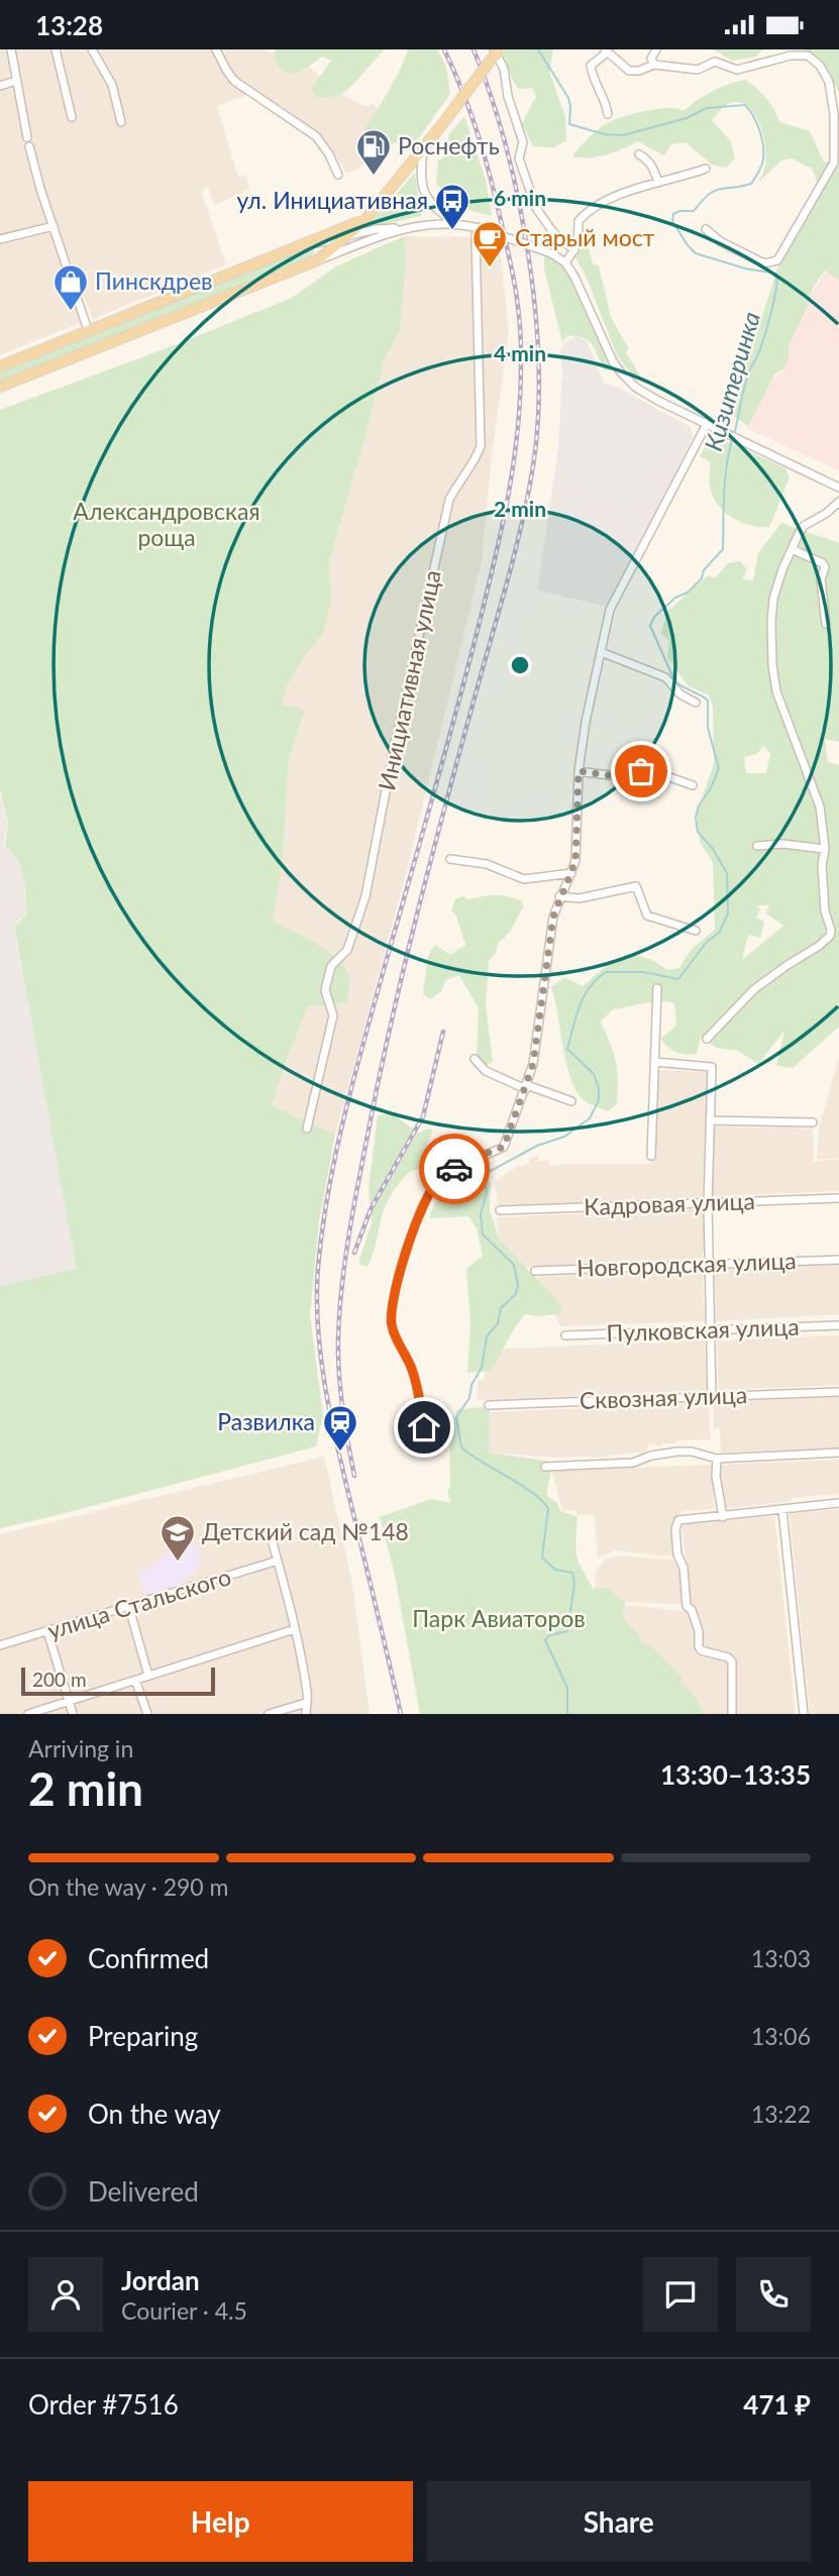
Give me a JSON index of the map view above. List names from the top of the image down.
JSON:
{
  "streets": {
    "street": [
      "Инициативная улица",
      "Кадровая улица",
      "Новгородская улица",
      "Пулковская улица",
      "Сквозная улица",
      "улица Стальского"
    ]
  },
  "water": ["Кизитеринка"],
  "parks": ["Александровская роща", "Парк Авиаторов"],
  "places": {
    "fuel station": ["Роснефть"],
    "bus stop": ["ул. Инициативная"],
    "cafe": ["Старый мост"],
    "shop": ["Пинскдрев"],
    "station": ["Развилка"],
    "school or university": ["Детский сад №148"]
  },
  "scale_bar": "200 m",
  "page": {
    "status": "13:28",
    "scale": "200 m",
    "heading": ["2 min", "Arriving in", "13:30–13:35"],
    "panel": [
      "Jordan",
      "Courier · 4.5",
      "Order #7516",
      "471 ₽"
    ],
    "bar": "On the way · 290 m",
    "list": [
      ["Confirmed", "13:03"],
      ["Preparing", "13:06"],
      ["On the way", "13:22"],
      "Delivered"
    ],
    "buttons": ["Help", "Share"]
  },
  "rings": ["6 min", "4 min", "2 min"]
}
